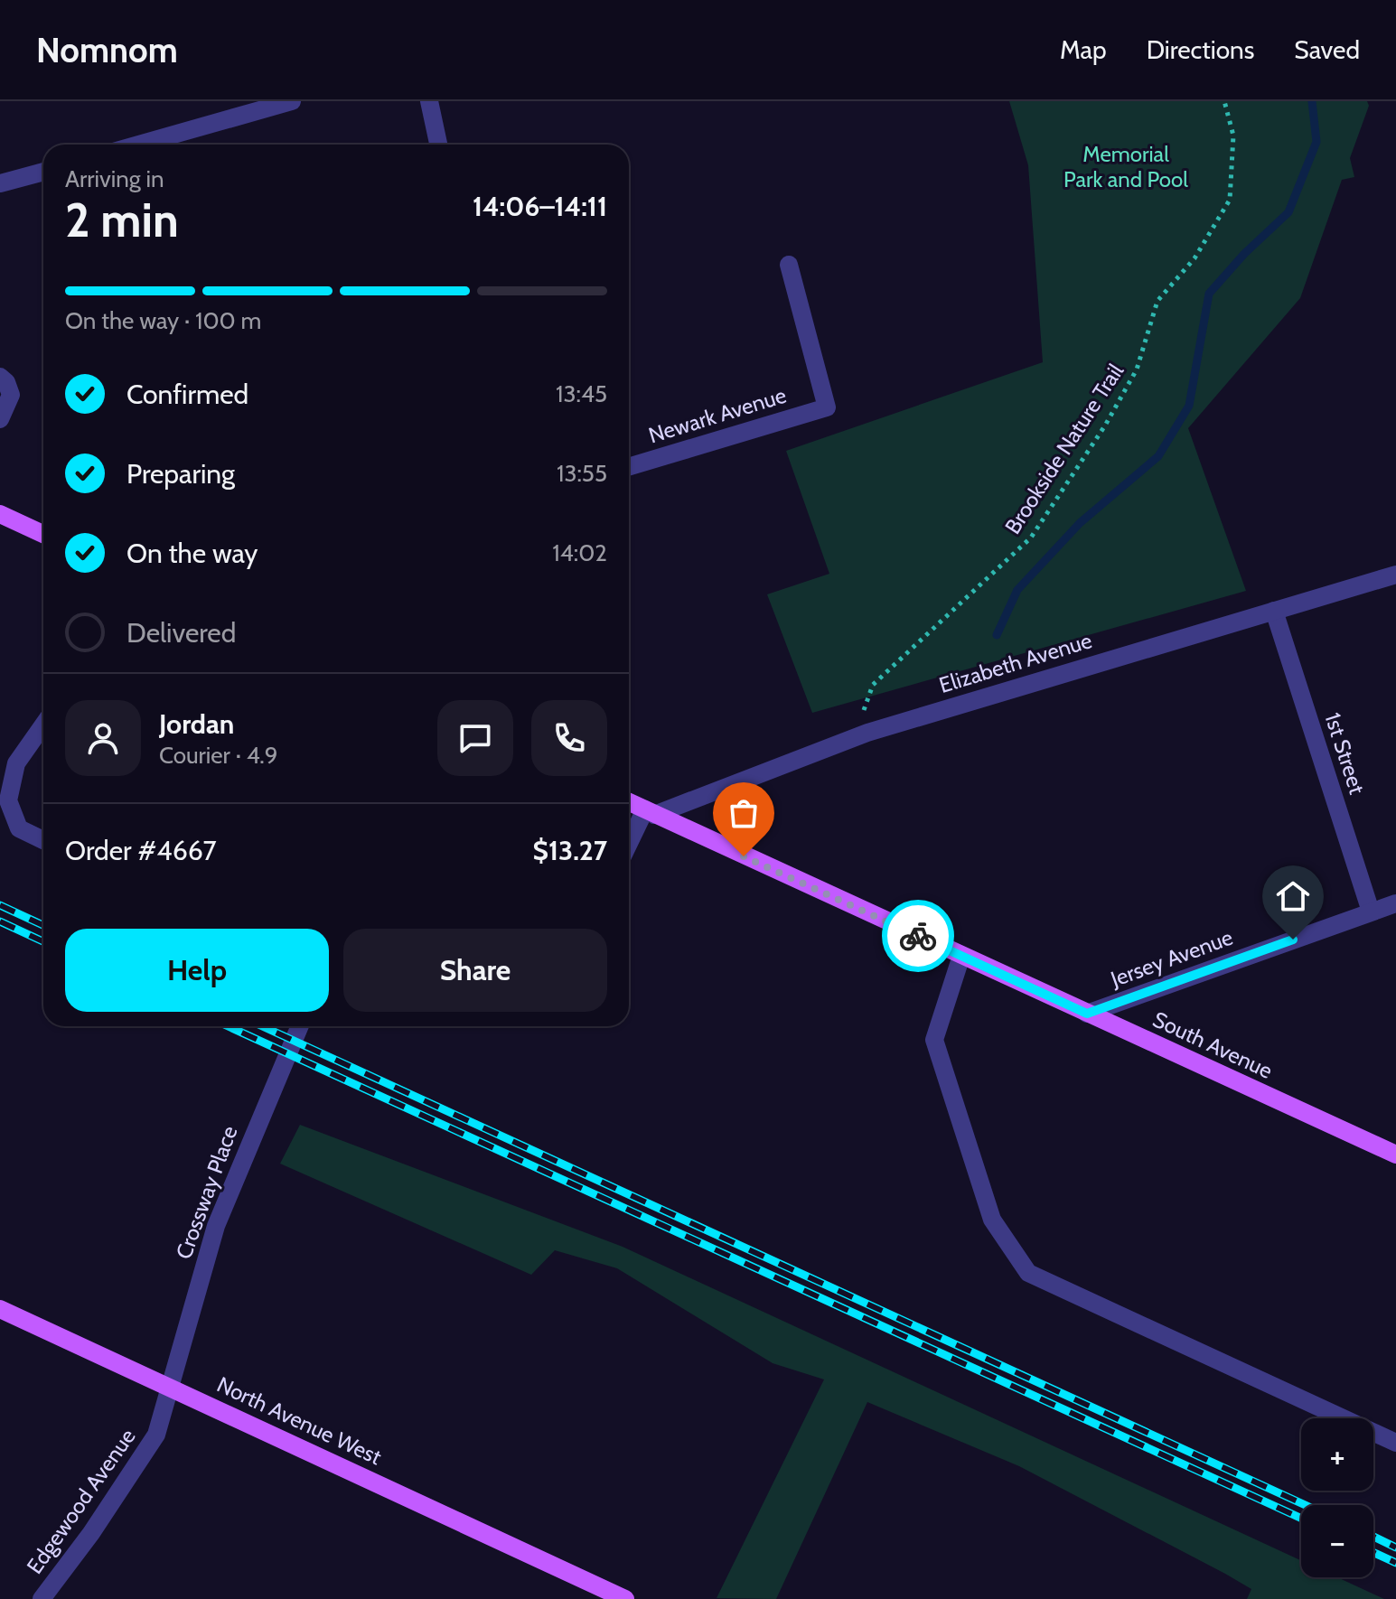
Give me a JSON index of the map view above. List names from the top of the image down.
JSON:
{
  "streets": {
    "main road": ["South Avenue", "North Avenue West"],
    "street": [
      "Newark Avenue",
      "Elizabeth Avenue",
      "1st Street",
      "Jersey Avenue",
      "Crossway Place",
      "Edgewood Avenue"
    ],
    "path": ["Brookside Nature Trail"]
  },
  "crossings": [
    ["Brookside Nature Trail", "Elizabeth Avenue"],
    ["Elizabeth Avenue", "1st Street"],
    ["Elizabeth Avenue", "South Avenue"],
    ["1st Street", "Jersey Avenue"],
    ["Jersey Avenue", "South Avenue"],
    ["Crossway Place", "North Avenue West"],
    ["Crossway Place", "Edgewood Avenue"],
    ["North Avenue West", "Edgewood Avenue"]
  ],
  "parks": ["Memorial Park and Pool"],
  "page": {
    "header": "Nomnom",
    "nav": ["Map", "Directions", "Saved"],
    "heading": ["2 min", "Arriving in", "14:06–14:11"],
    "panel": [
      "Jordan",
      "Courier · 4.9",
      "Order #4667",
      "$13.27"
    ],
    "bar": "On the way · 100 m",
    "list": [
      ["Confirmed", "13:45"],
      ["Preparing", "13:55"],
      ["On the way", "14:02"],
      "Delivered"
    ],
    "buttons": ["Help", "Share"],
    "map_buttons": ["+", "−"]
  }
}
